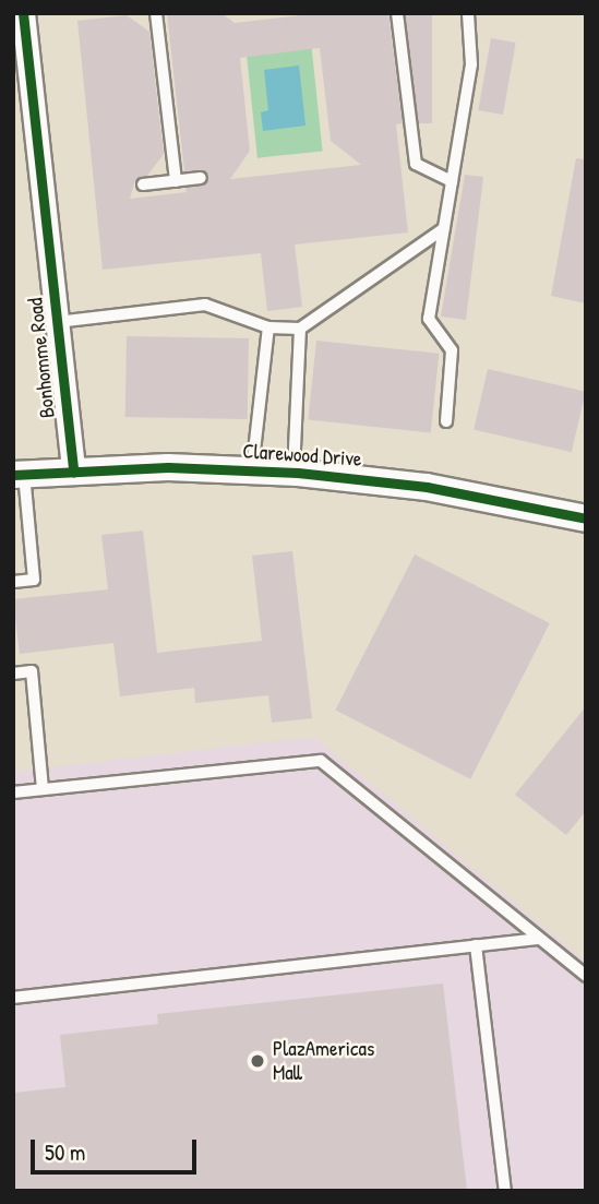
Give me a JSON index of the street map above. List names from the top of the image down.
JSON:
{
  "streets": {
    "street": ["Bonhomme Road", "Clarewood Drive"]
  },
  "crossings": [
    ["Bonhomme Road", "Clarewood Drive"]
  ],
  "places": ["PlazAmericas Mall"],
  "scale_bar": "50 m"
}
